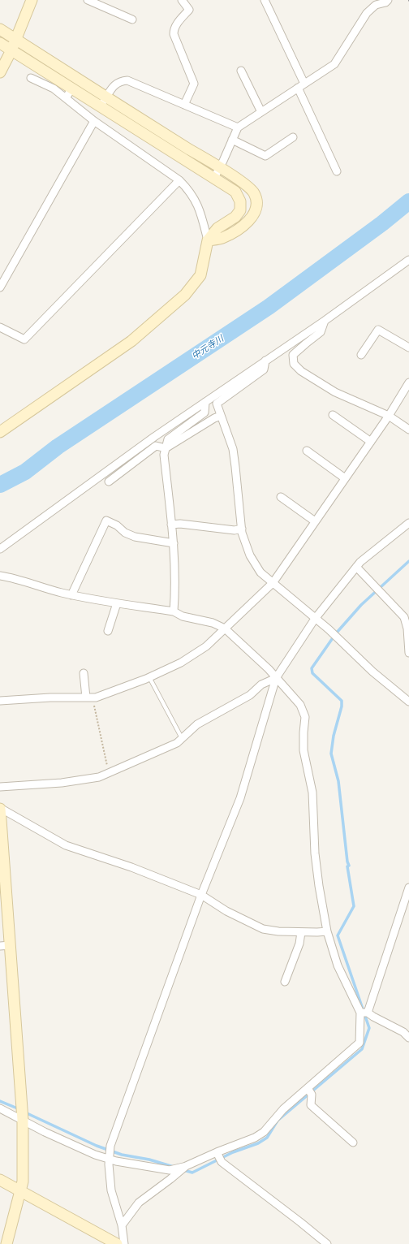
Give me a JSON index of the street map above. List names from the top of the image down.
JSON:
{
  "water": ["中元寺川"]
}
